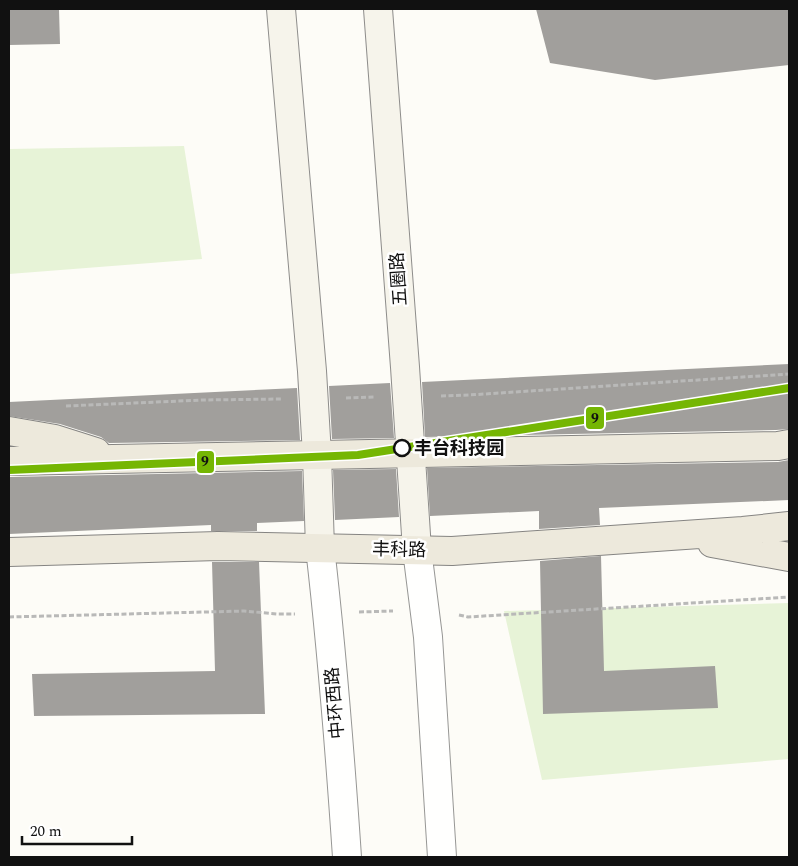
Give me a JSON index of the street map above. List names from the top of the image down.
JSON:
{
  "streets": {
    "main road": ["五圈路", "丰科路"],
    "street": ["中环西路"]
  },
  "crossings": [
    ["五圈路", "丰科路"],
    ["丰科路", "中环西路"]
  ],
  "places": ["丰台科技园"],
  "lines": ["transit line 9"],
  "scale_bar": "20 m"
}
